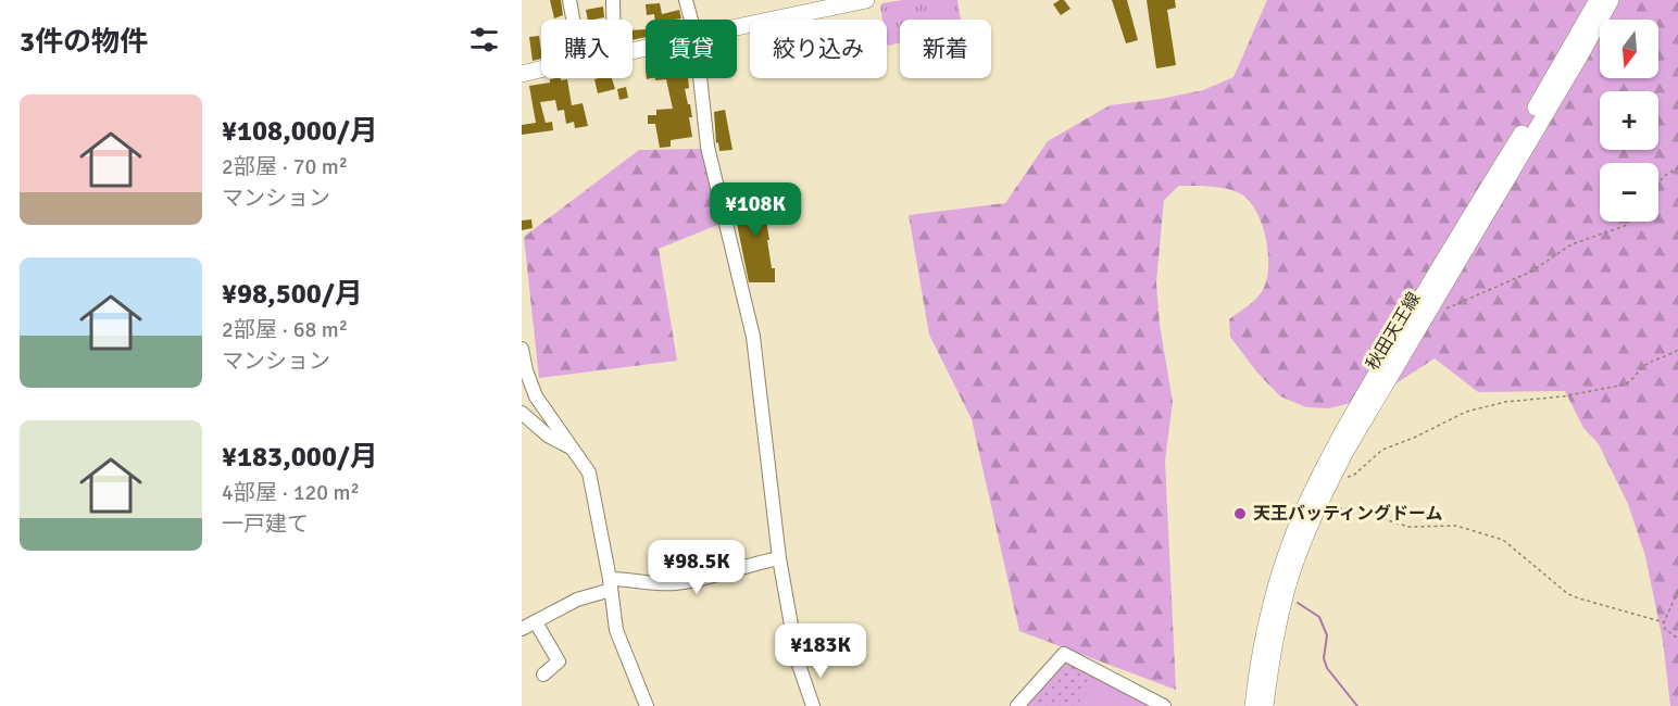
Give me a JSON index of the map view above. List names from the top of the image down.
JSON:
{
  "streets": {
    "main road": ["秋田天王線"]
  },
  "places": ["天王バッティングドーム"],
  "north": "bottom",
  "page": {
    "heading": "3件の物件",
    "map_buttons": ["+", "−"],
    "chip": [
      "購入",
      "賃貸",
      "絞り込み",
      "新着"
    ],
    "list": [
      {
        "name": "¥108,000/月",
        "note": "2部屋 · 70 m² · マンション"
      },
      {
        "name": "¥98,500/月",
        "note": "2部屋 · 68 m² · マンション"
      },
      {
        "name": "¥183,000/月",
        "note": "4部屋 · 120 m² · 一戸建て"
      }
    ],
    "price": ["¥108K", "¥98.5K", "¥183K"]
  }
}
